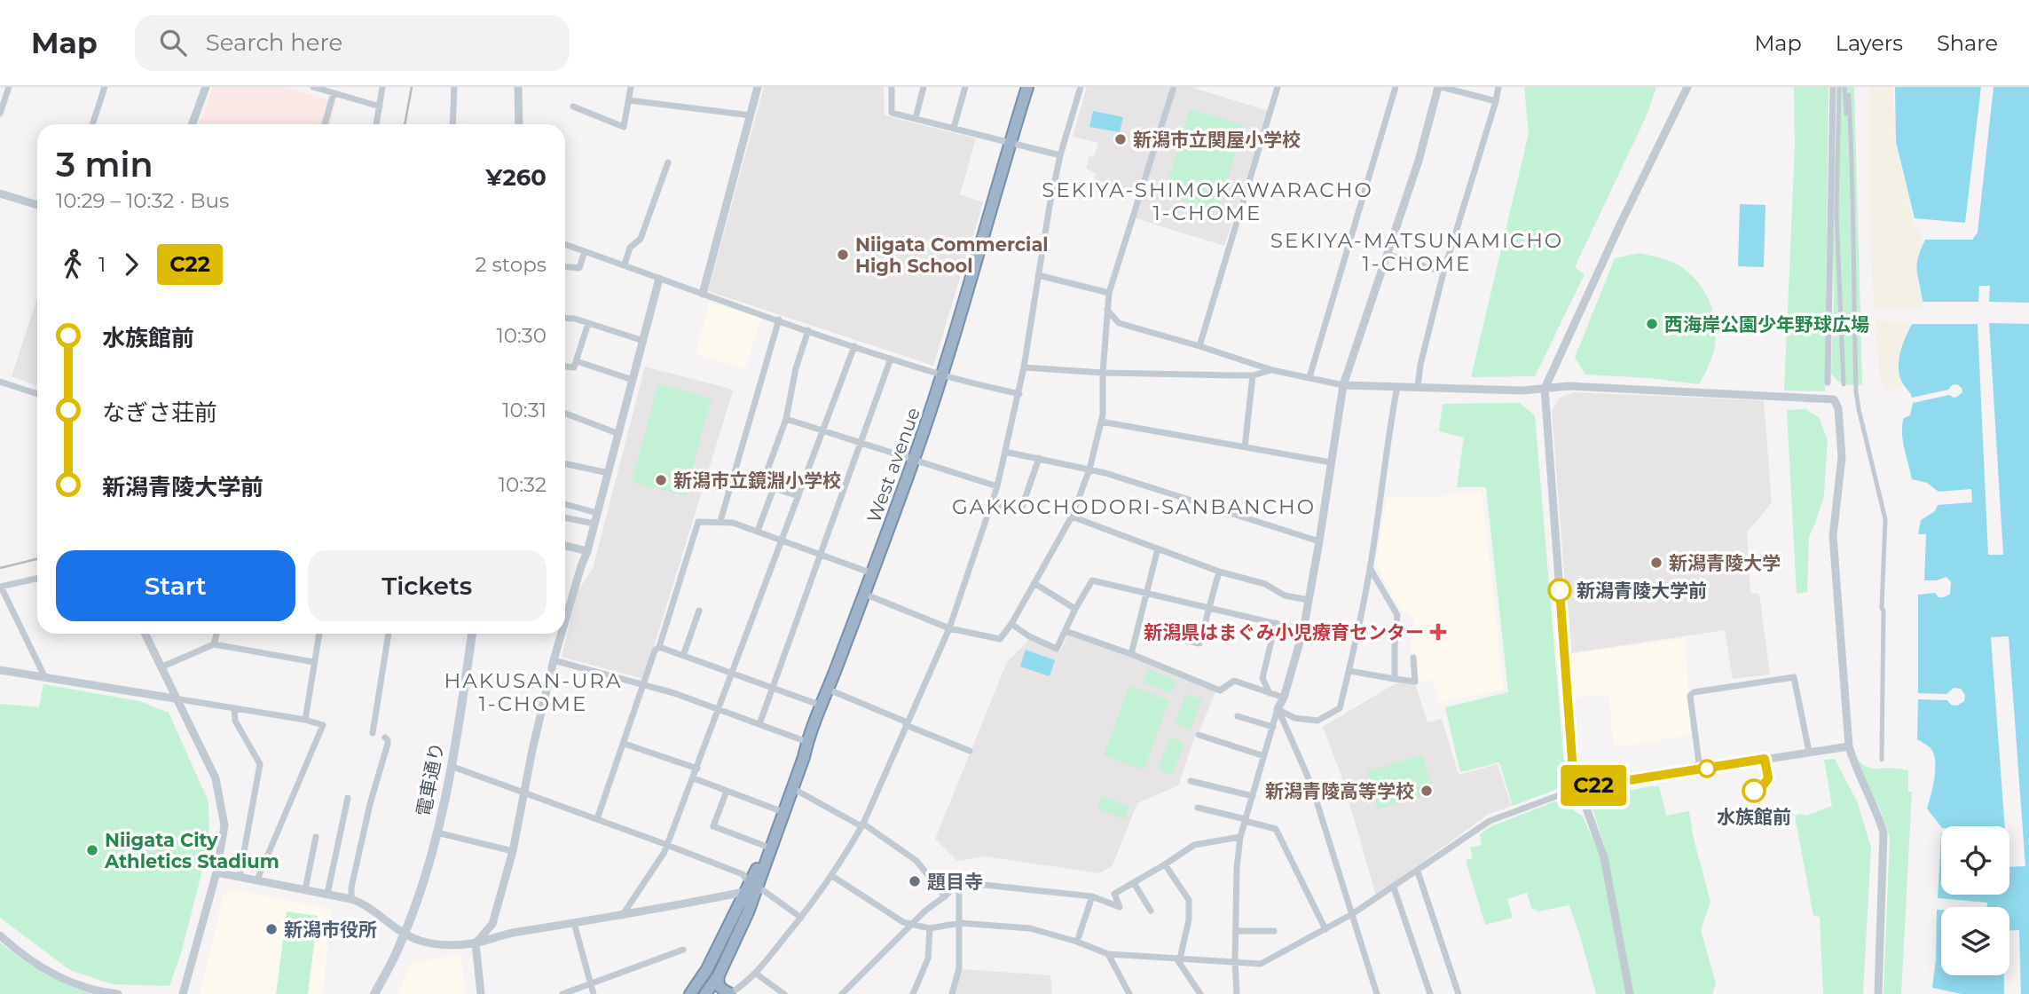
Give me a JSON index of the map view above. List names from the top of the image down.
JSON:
{
  "streets": {
    "highway": ["West avenue"],
    "main road": ["電車通り"]
  },
  "districts": [
    "SEKIYA-SHIMOKAWARACHO 1-CHOME",
    "SEKIYA-MATSUNAMICHO 1-CHOME",
    "GAKKOCHODORI-SANBANCHO",
    "HAKUSAN-URA 1-CHOME"
  ],
  "places": {
    "other": [
      "新潟市立関屋小学校",
      "Niigata Commercial High School",
      "西海岸公園少年野球広場",
      "新潟市立鏡淵小学校",
      "新潟青陵大学",
      "新潟青陵大学前",
      "新潟青陵高等学校",
      "水族館前",
      "Niigata City Athletics Stadium",
      "題目寺",
      "新潟市役所"
    ],
    "health": ["新潟県はまぐみ小児療育センター"]
  },
  "lines": ["bus line C22"],
  "page": {
    "header": "Map",
    "search": "Search here",
    "nav": ["Map", "Layers", "Share"],
    "on_map": "C22",
    "heading": ["3 min", "10:29 – 10:32 · Bus", "¥260"],
    "legs": ["1", "C22", "2 stops"],
    "list": [
      {
        "name": "水族館前",
        "value": "10:30"
      },
      {
        "name": "なぎさ荘前",
        "value": "10:31"
      },
      {
        "name": "新潟青陵大学前",
        "value": "10:32"
      }
    ],
    "buttons": ["Start", "Tickets"]
  }
}
